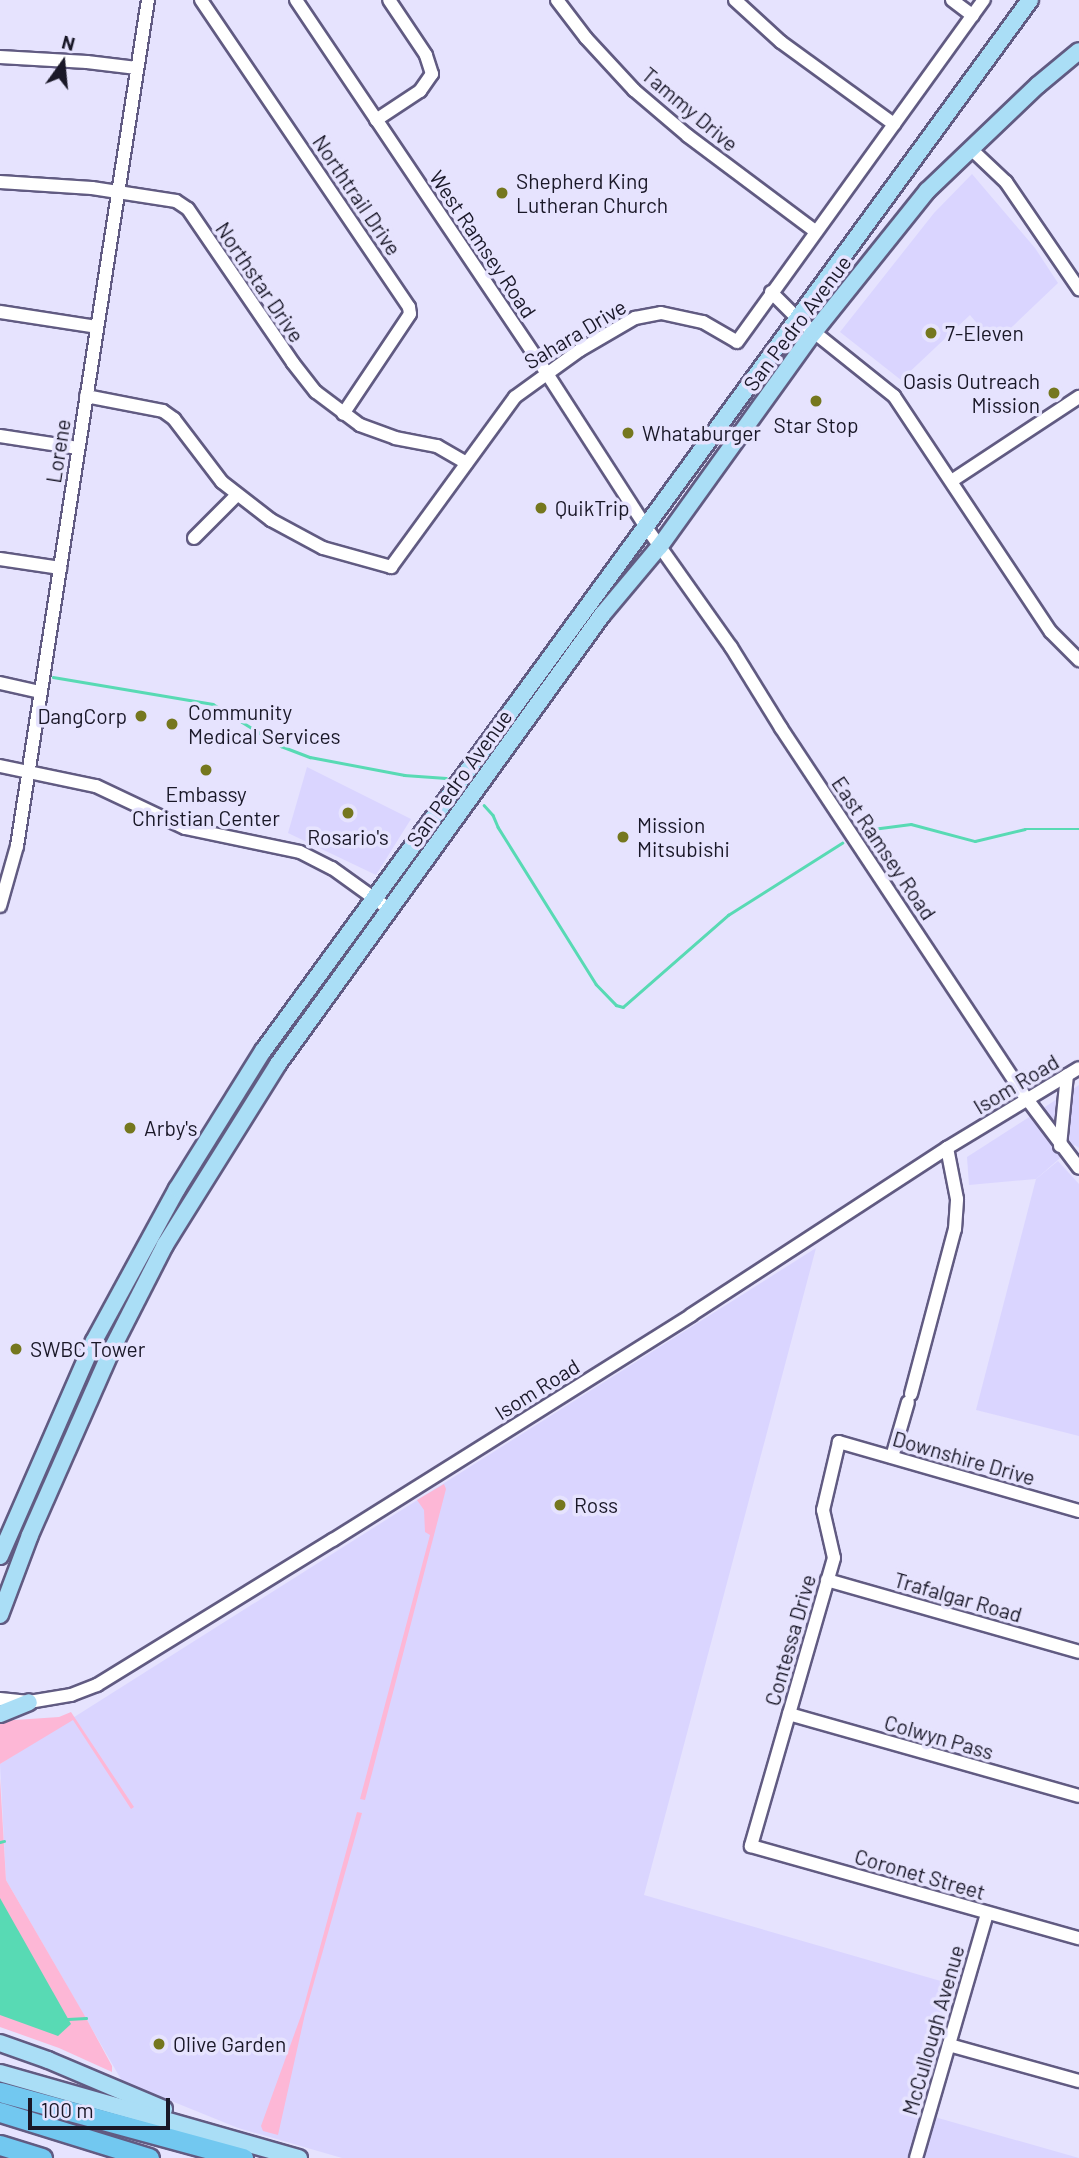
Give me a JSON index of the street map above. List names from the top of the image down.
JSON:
{
  "streets": {
    "main road": ["San Pedro Avenue"],
    "street": [
      "Tammy Drive",
      "Northtrail Drive",
      "West Ramsey Road",
      "Northstar Drive",
      "Sahara Drive",
      "Lorene",
      "East Ramsey Road",
      "Isom Road",
      "Downshire Drive",
      "Trafalgar Road",
      "Contessa Drive",
      "Colwyn Pass",
      "Coronet Street",
      "McCullough Avenue"
    ]
  },
  "crossings": [
    ["Tammy Drive", "San Pedro Avenue"],
    ["Northtrail Drive", "Northstar Drive"],
    ["West Ramsey Road", "San Pedro Avenue"],
    ["West Ramsey Road", "Sahara Drive"],
    ["West Ramsey Road", "East Ramsey Road"],
    ["Northstar Drive", "Sahara Drive"],
    ["Northstar Drive", "Lorene"],
    ["San Pedro Avenue", "Sahara Drive"],
    ["San Pedro Avenue", "East Ramsey Road"],
    ["East Ramsey Road", "Isom Road"],
    ["Downshire Drive", "Contessa Drive"],
    ["Trafalgar Road", "Contessa Drive"],
    ["Contessa Drive", "Colwyn Pass"],
    ["Contessa Drive", "Coronet Street"],
    ["Coronet Street", "McCullough Avenue"]
  ],
  "places": [
    "Shepherd King Lutheran Church",
    "7-Eleven",
    "Oasis Outreach Mission",
    "Star Stop",
    "Whataburger",
    "QuikTrip",
    "DangCorp",
    "Community Medical Services",
    "Embassy Christian Center",
    "Rosario's",
    "Mission Mitsubishi",
    "Arby's",
    "SWBC Tower",
    "Ross",
    "Olive Garden"
  ],
  "scale_bar": "100 m",
  "north": "top"
}
